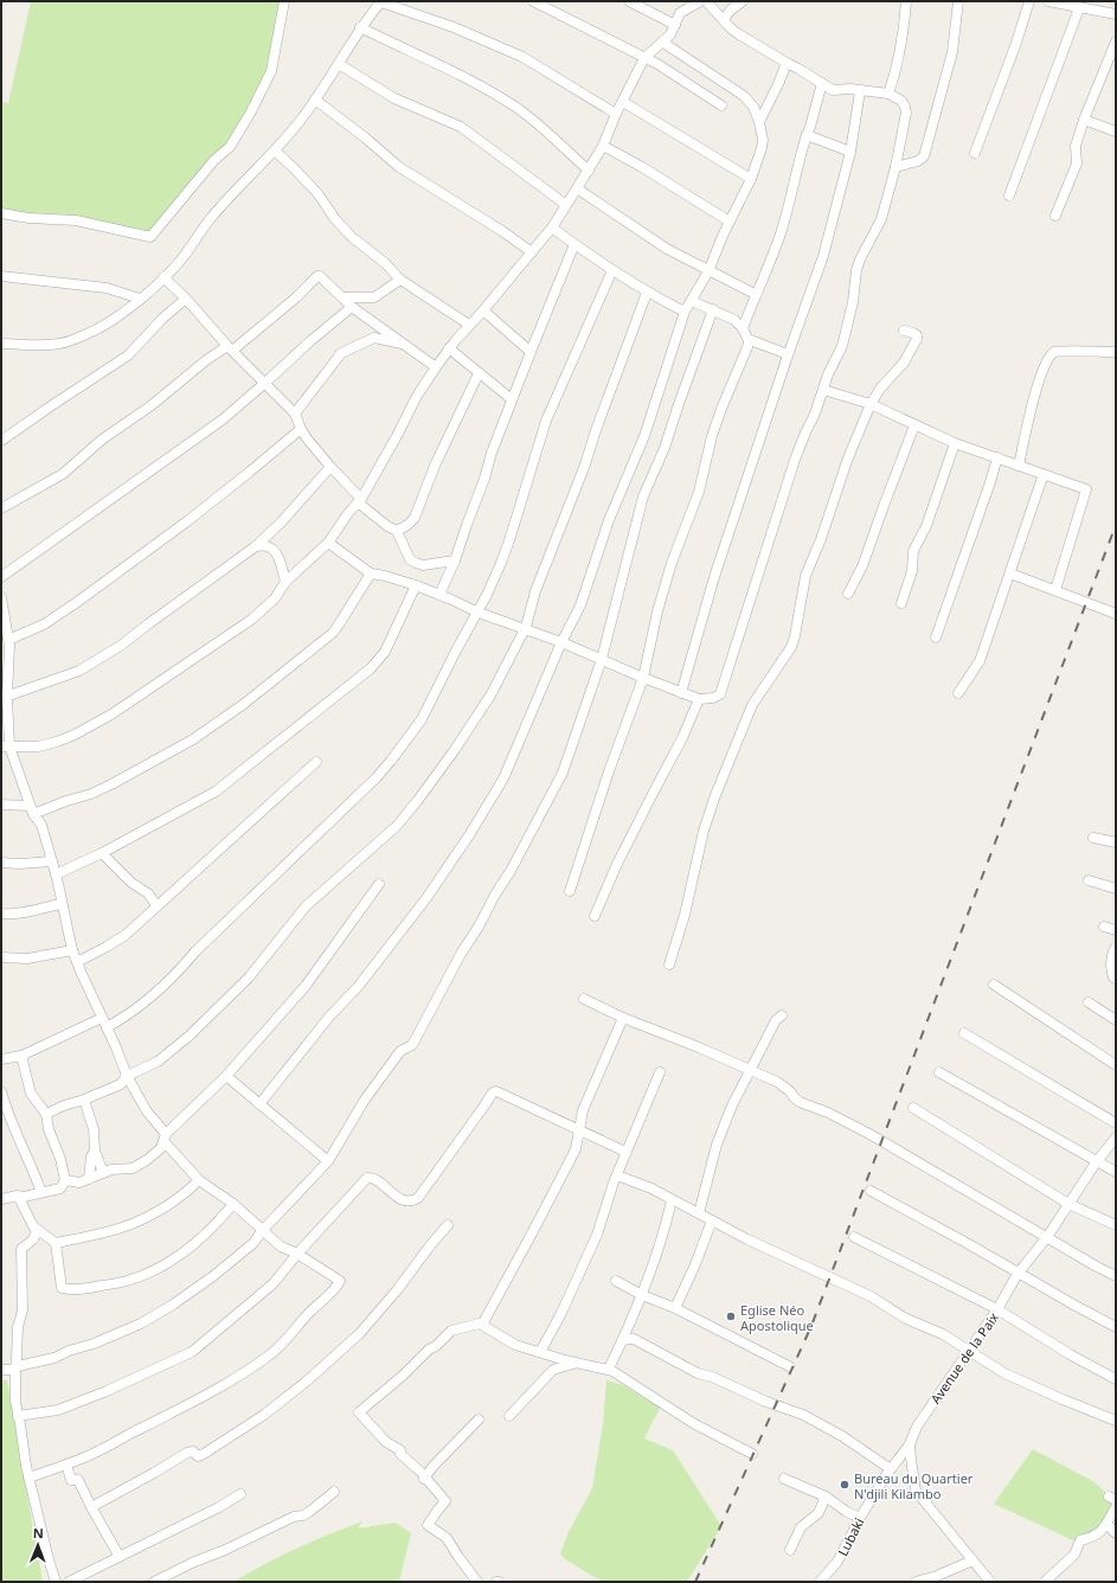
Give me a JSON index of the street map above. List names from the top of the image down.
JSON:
{
  "streets": {
    "street": ["Avenue de la Paix", "Lubaki"]
  },
  "crossings": [
    ["Avenue de la Paix", "Lubaki"]
  ],
  "places": ["Eglise Néo Apostolique", "Bureau du Quartier N'djili Kilambo"],
  "north": "top"
}
